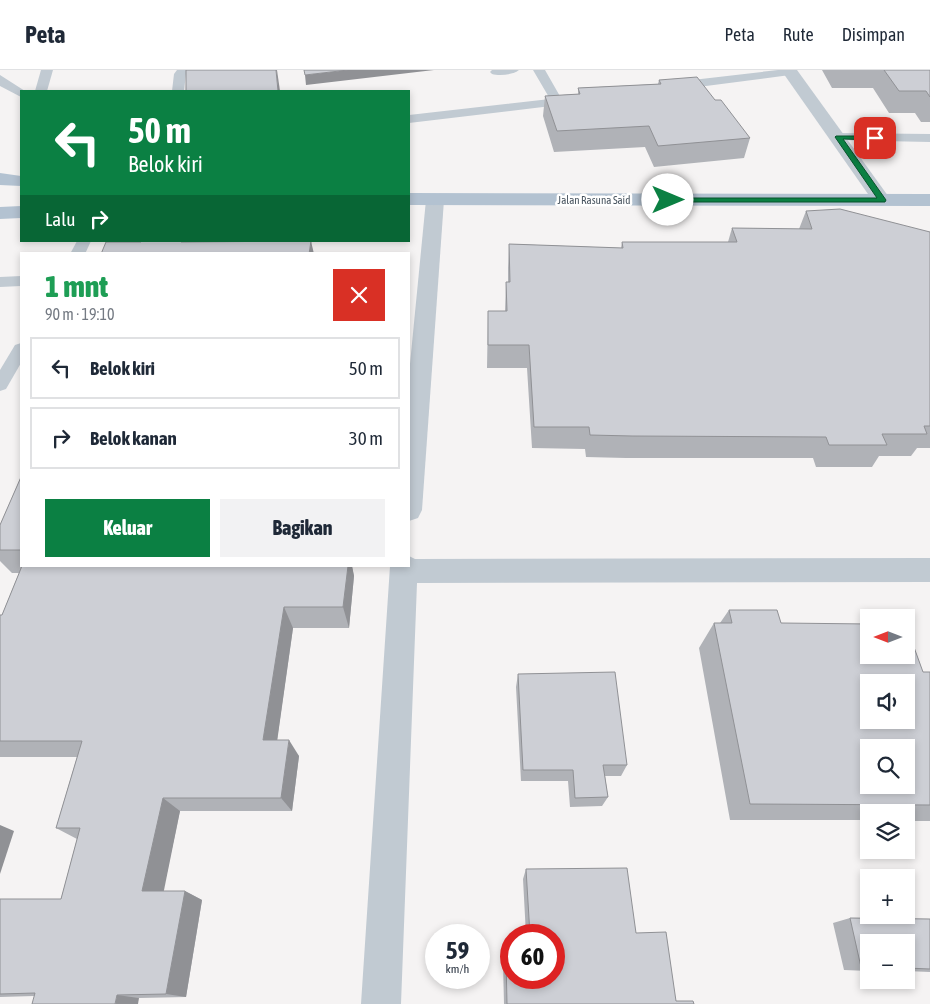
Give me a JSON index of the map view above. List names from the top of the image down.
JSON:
{
  "streets": {
    "main road": ["Jalan Rasuna Said"]
  },
  "north": "left",
  "page": {
    "header": "Peta",
    "nav": ["Peta", "Rute", "Disimpan"],
    "turn": ["50 m", "Belok kiri"],
    "then": "Lalu",
    "heading": ["1 mnt", "90 m · 19:10"],
    "list": [
      {
        "name": "Belok kiri",
        "value": "50 m"
      },
      {
        "name": "Belok kanan",
        "value": "30 m"
      }
    ],
    "buttons": ["Keluar", "Bagikan"],
    "map_buttons": ["+", "−"],
    "speed": "59 km/h",
    "limit": "60"
  }
}
